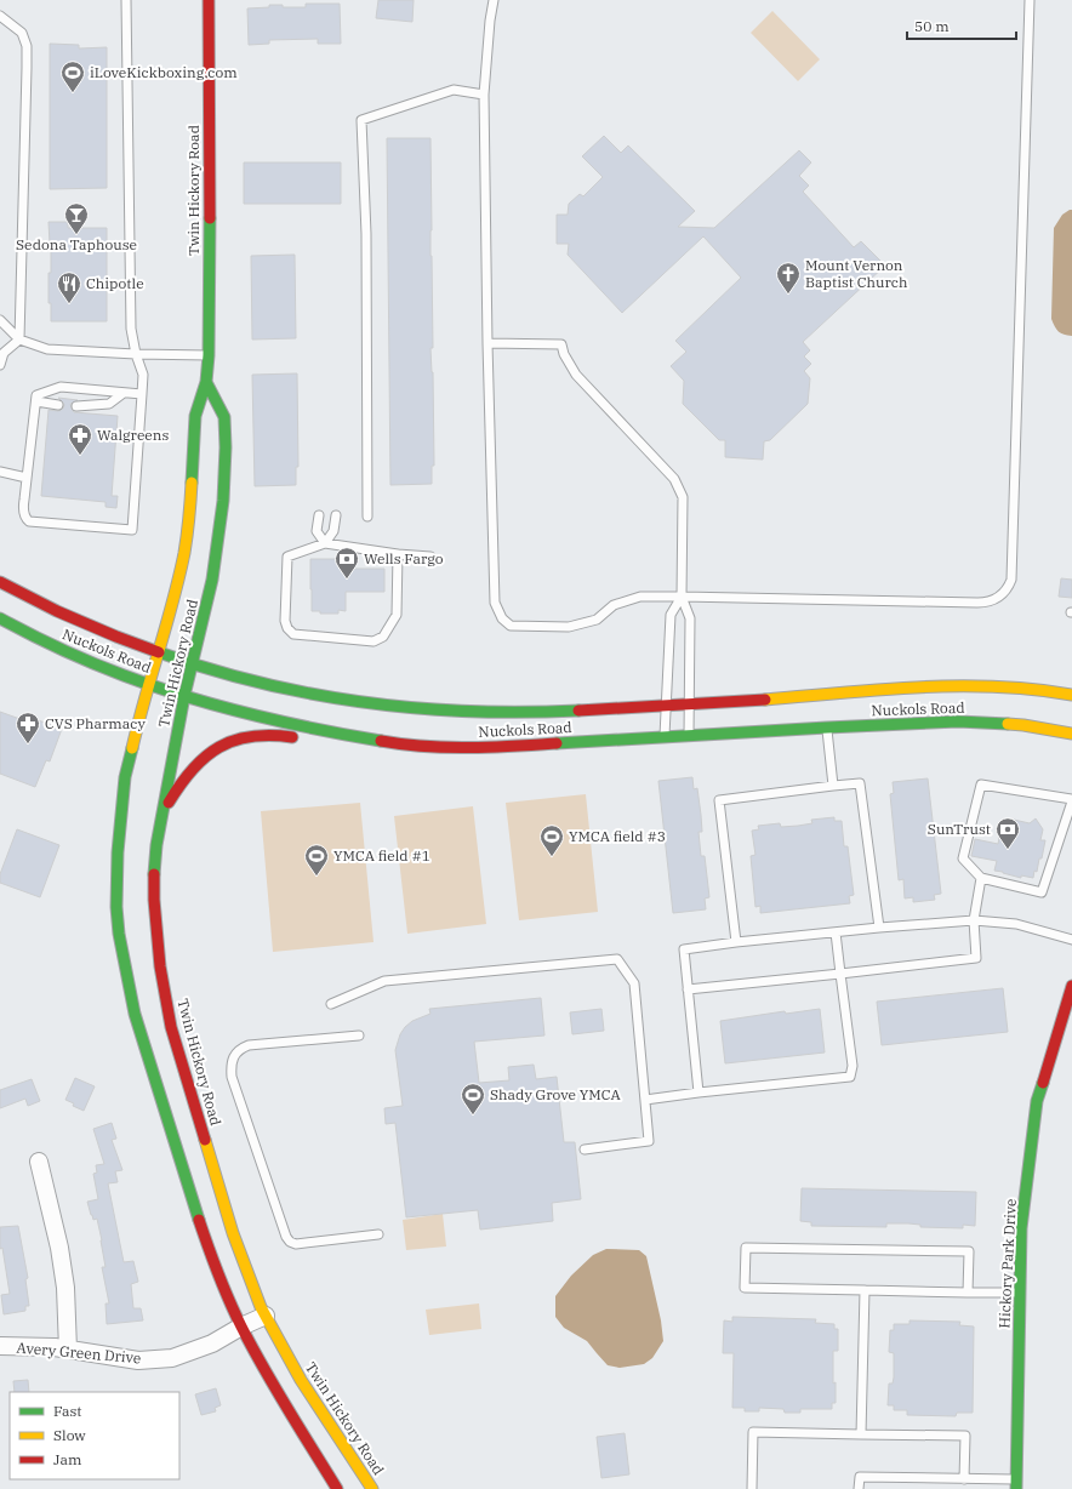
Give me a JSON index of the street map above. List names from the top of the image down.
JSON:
{
  "streets": {
    "main road": ["Twin Hickory Road", "Nuckols Road", "Hickory Park Drive"],
    "street": ["Avery Green Drive"]
  },
  "crossings": [
    ["Twin Hickory Road", "Nuckols Road"],
    ["Twin Hickory Road", "Avery Green Drive"]
  ],
  "places": {
    "sports": [
      "iLoveKickboxing.com",
      "YMCA field #3",
      "YMCA field #1",
      "Shady Grove YMCA"
    ],
    "bar": ["Sedona Taphouse"],
    "church": ["Mount Vernon Baptist Church"],
    "restaurant": ["Chipotle"],
    "pharmacy": ["Walgreens", "CVS Pharmacy"],
    "bank": ["Wells Fargo", "SunTrust"]
  },
  "legend": ["Fast", "Slow", "Jam"],
  "scale_bar": "50 m"
}
